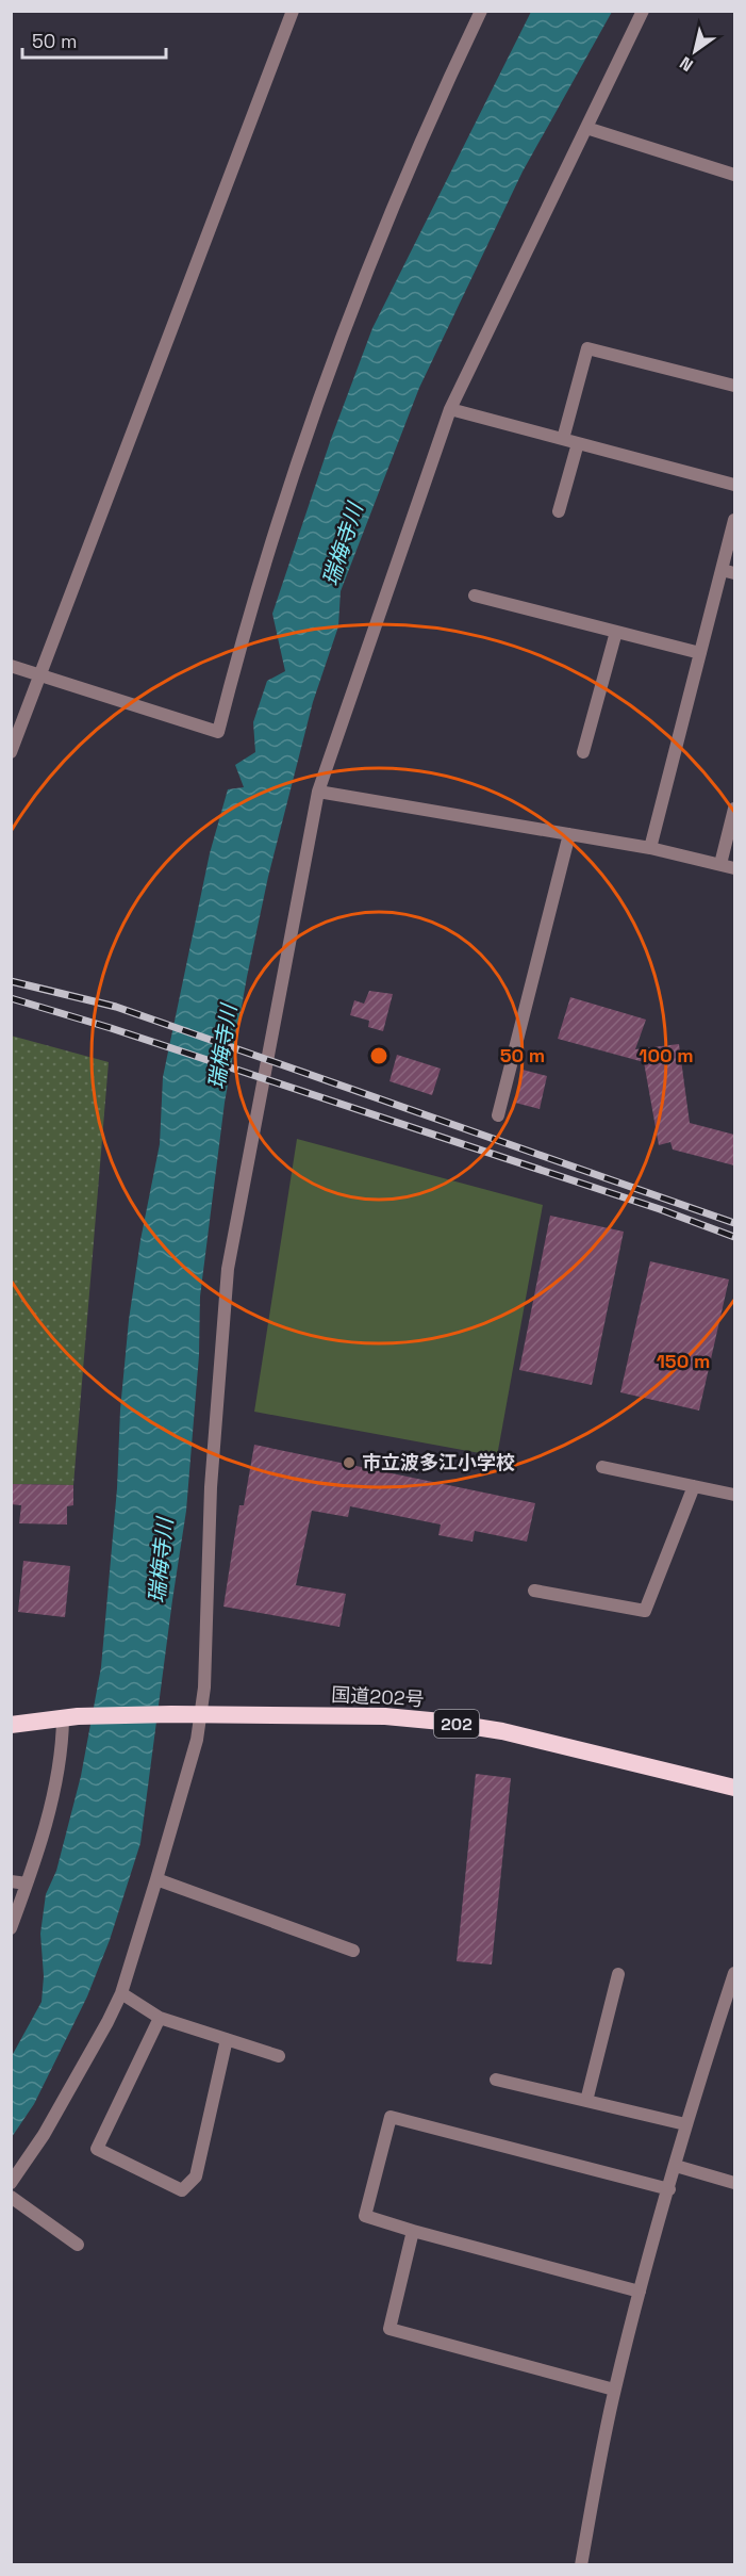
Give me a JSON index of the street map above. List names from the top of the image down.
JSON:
{
  "streets": {
    "highway": ["国道202号", "202"]
  },
  "water": ["瑞梅寺川"],
  "places": ["市立波多江小学校"],
  "scale_bar": "50 m",
  "north": "bottom left",
  "rings": ["50 m", "100 m", "150 m"]
}
